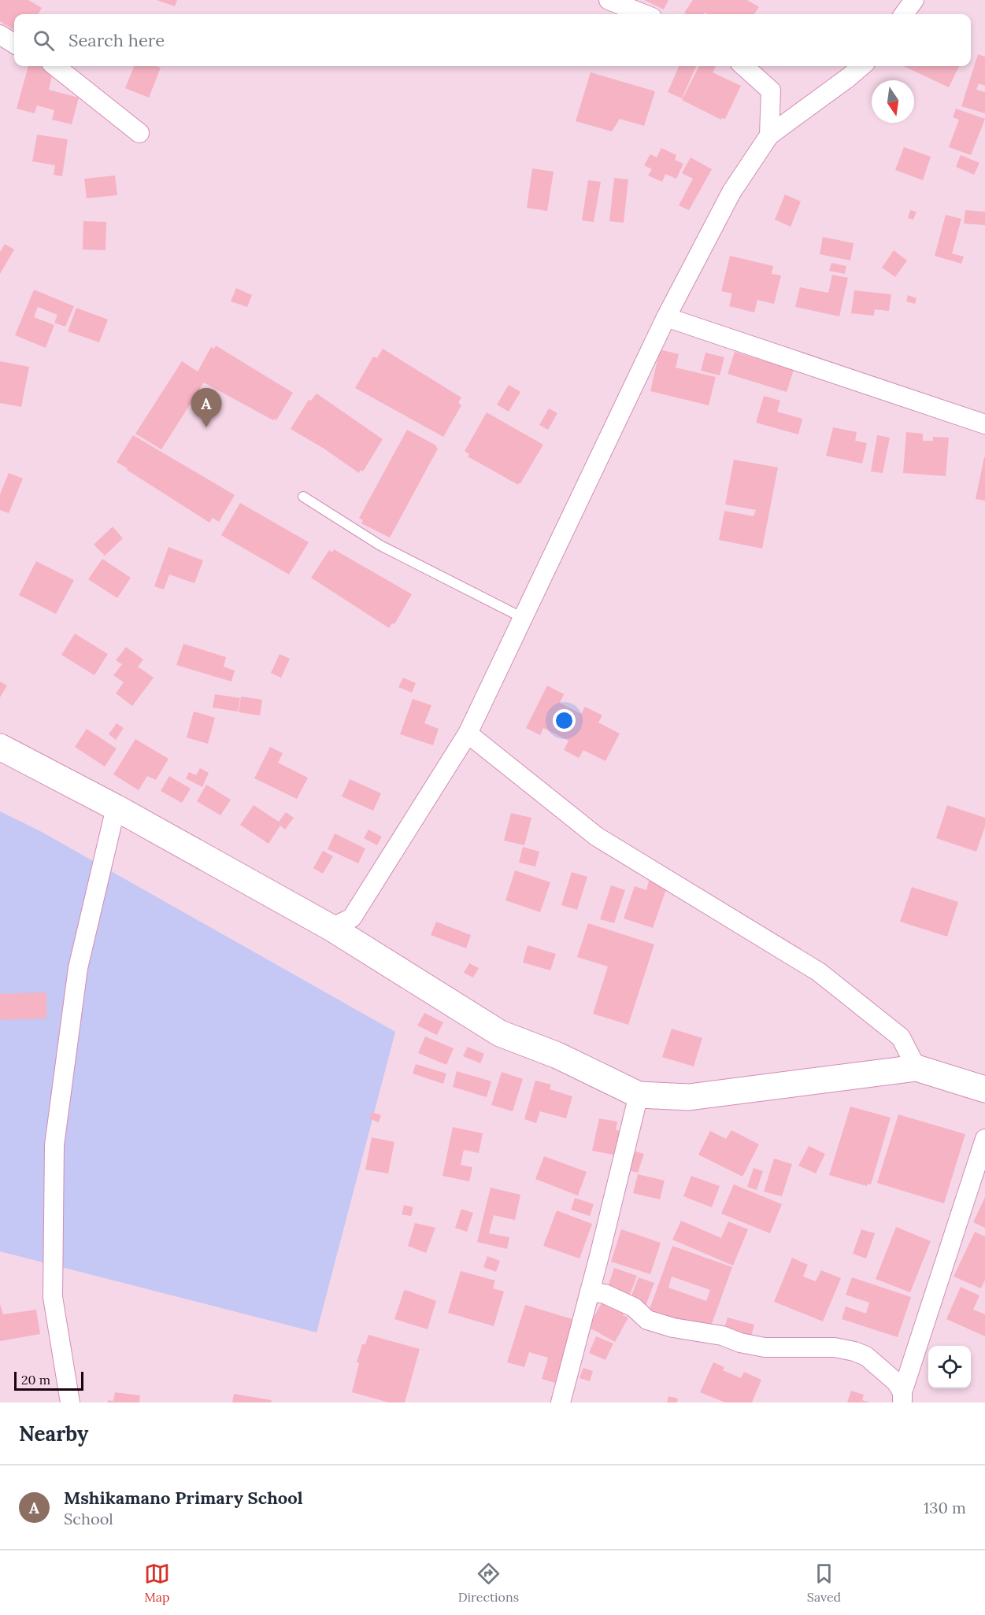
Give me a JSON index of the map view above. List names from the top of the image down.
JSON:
{
  "scale_bar": "20 m",
  "north": "bottom",
  "page": {
    "search": "Search here",
    "pins": "A",
    "scale": "20 m",
    "heading": "Nearby",
    "list": [
      {
        "mark": "A",
        "name": "Mshikamano Primary School",
        "note": "School",
        "value": "130 m"
      }
    ],
    "nav": ["Map", "Directions", "Saved"]
  }
}
